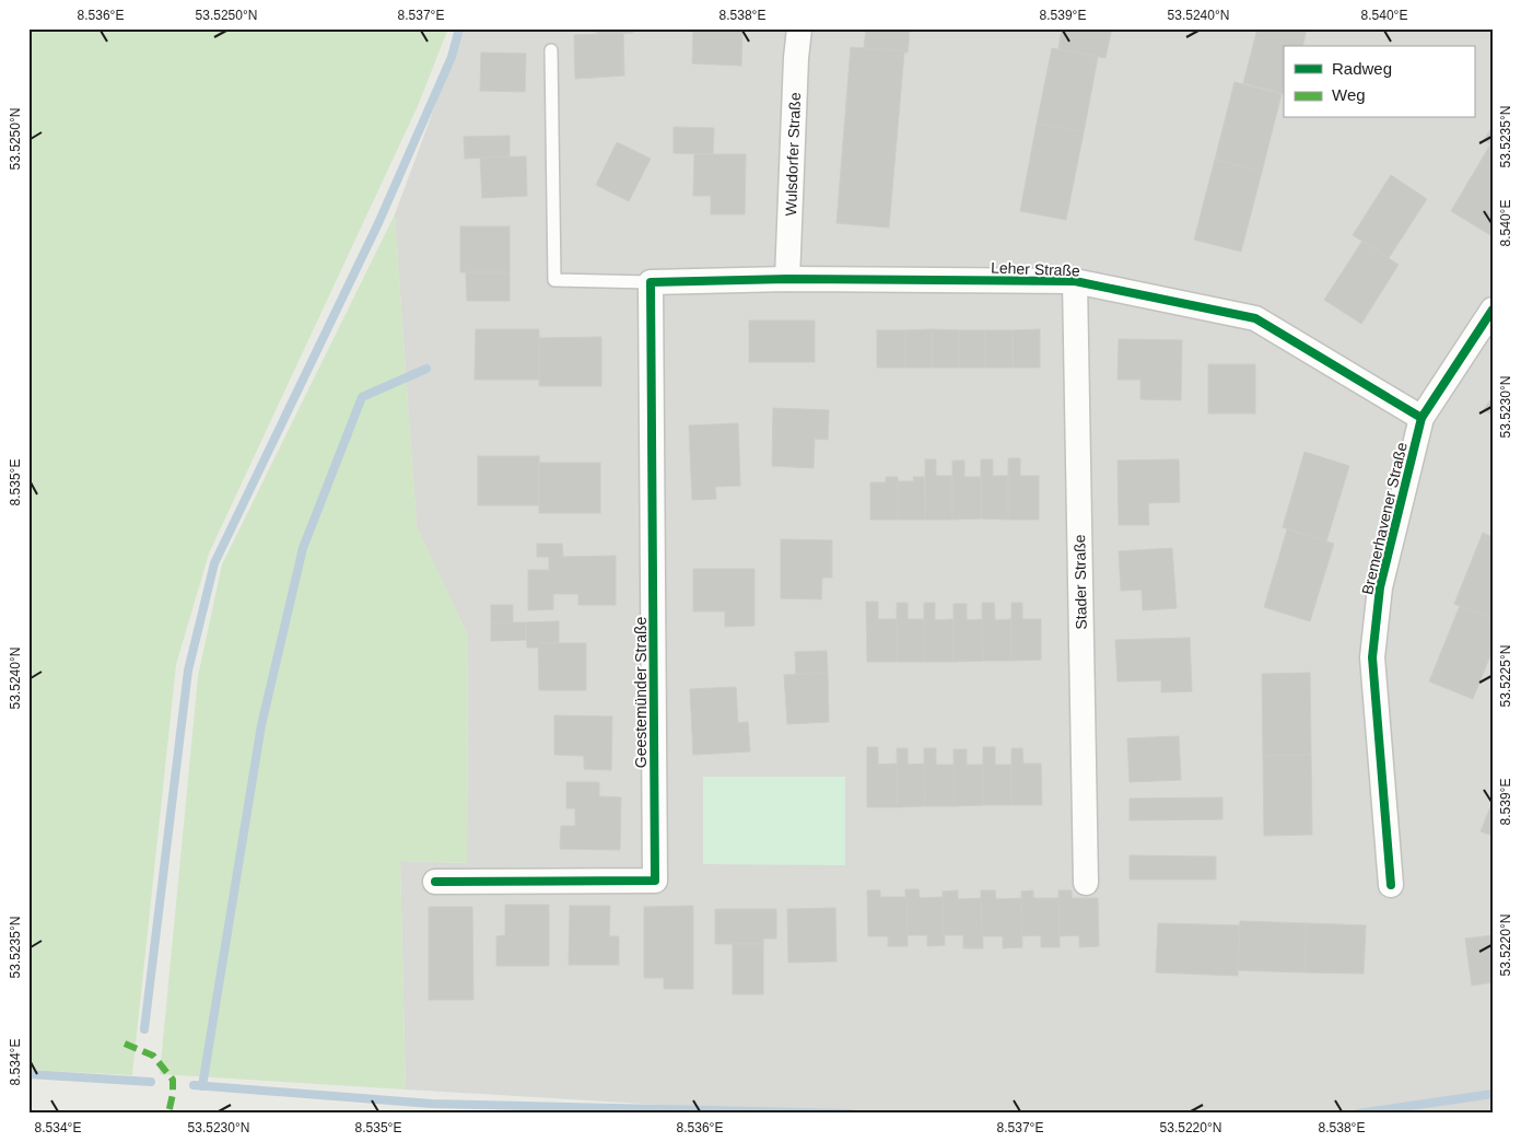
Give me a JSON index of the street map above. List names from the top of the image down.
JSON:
{
  "streets": {
    "street": [
      "Wulsdorfer Straße",
      "Leher Straße",
      "Bremerhavener Straße",
      "Stader Straße",
      "Geestemünder Straße"
    ]
  },
  "crossings": [
    ["Wulsdorfer Straße", "Leher Straße"],
    ["Leher Straße", "Bremerhavener Straße"],
    ["Leher Straße", "Stader Straße"],
    ["Leher Straße", "Geestemünder Straße"]
  ],
  "legend": ["Radweg", "Weg"],
  "coordinates": [
    "8.536°E",
    "53.5250°N",
    "8.537°E",
    "8.538°E",
    "8.539°E",
    "53.5240°N",
    "8.540°E",
    "53.5235°N",
    "53.5230°N",
    "8.535°E",
    "53.5225°N",
    "53.5220°N",
    "8.534°E"
  ]
}
